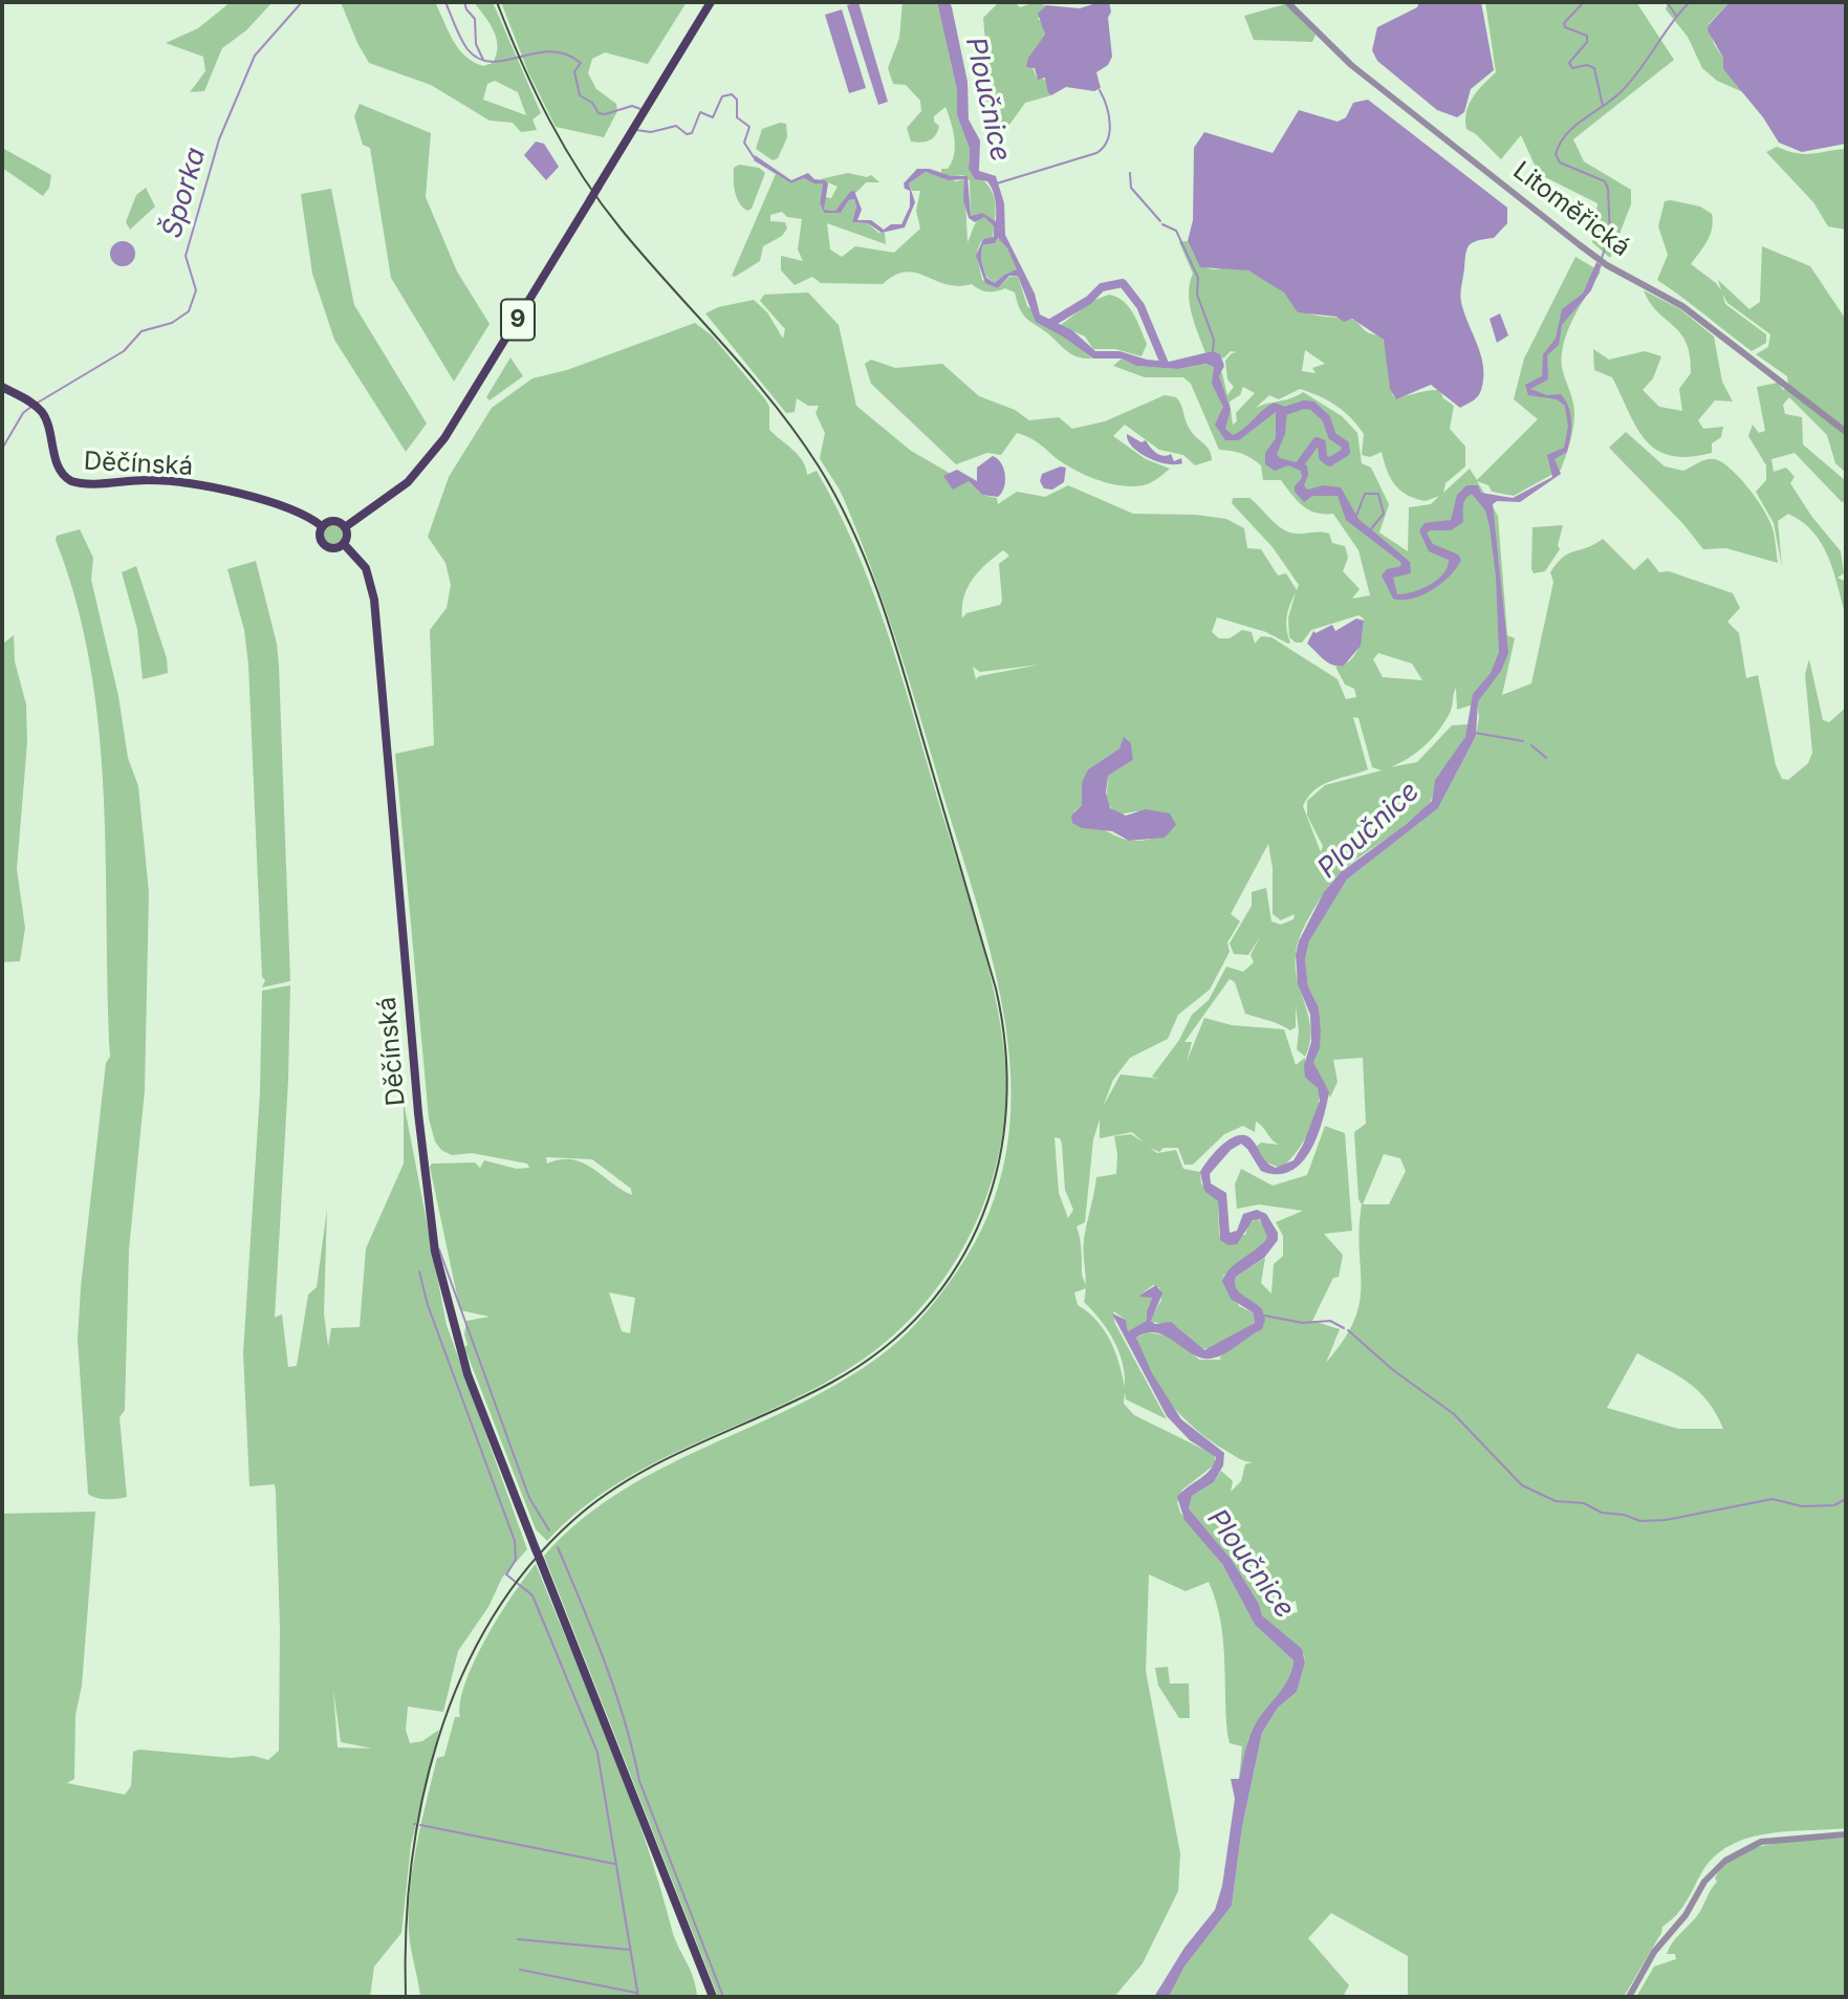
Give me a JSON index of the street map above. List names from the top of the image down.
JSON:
{
  "streets": {
    "main road": ["9", "Děčínská"],
    "street": ["Litoměřická"]
  },
  "crossings": [
    ["9", "Děčínská"]
  ],
  "water": ["Ploučnice", "Šporka"]
}
